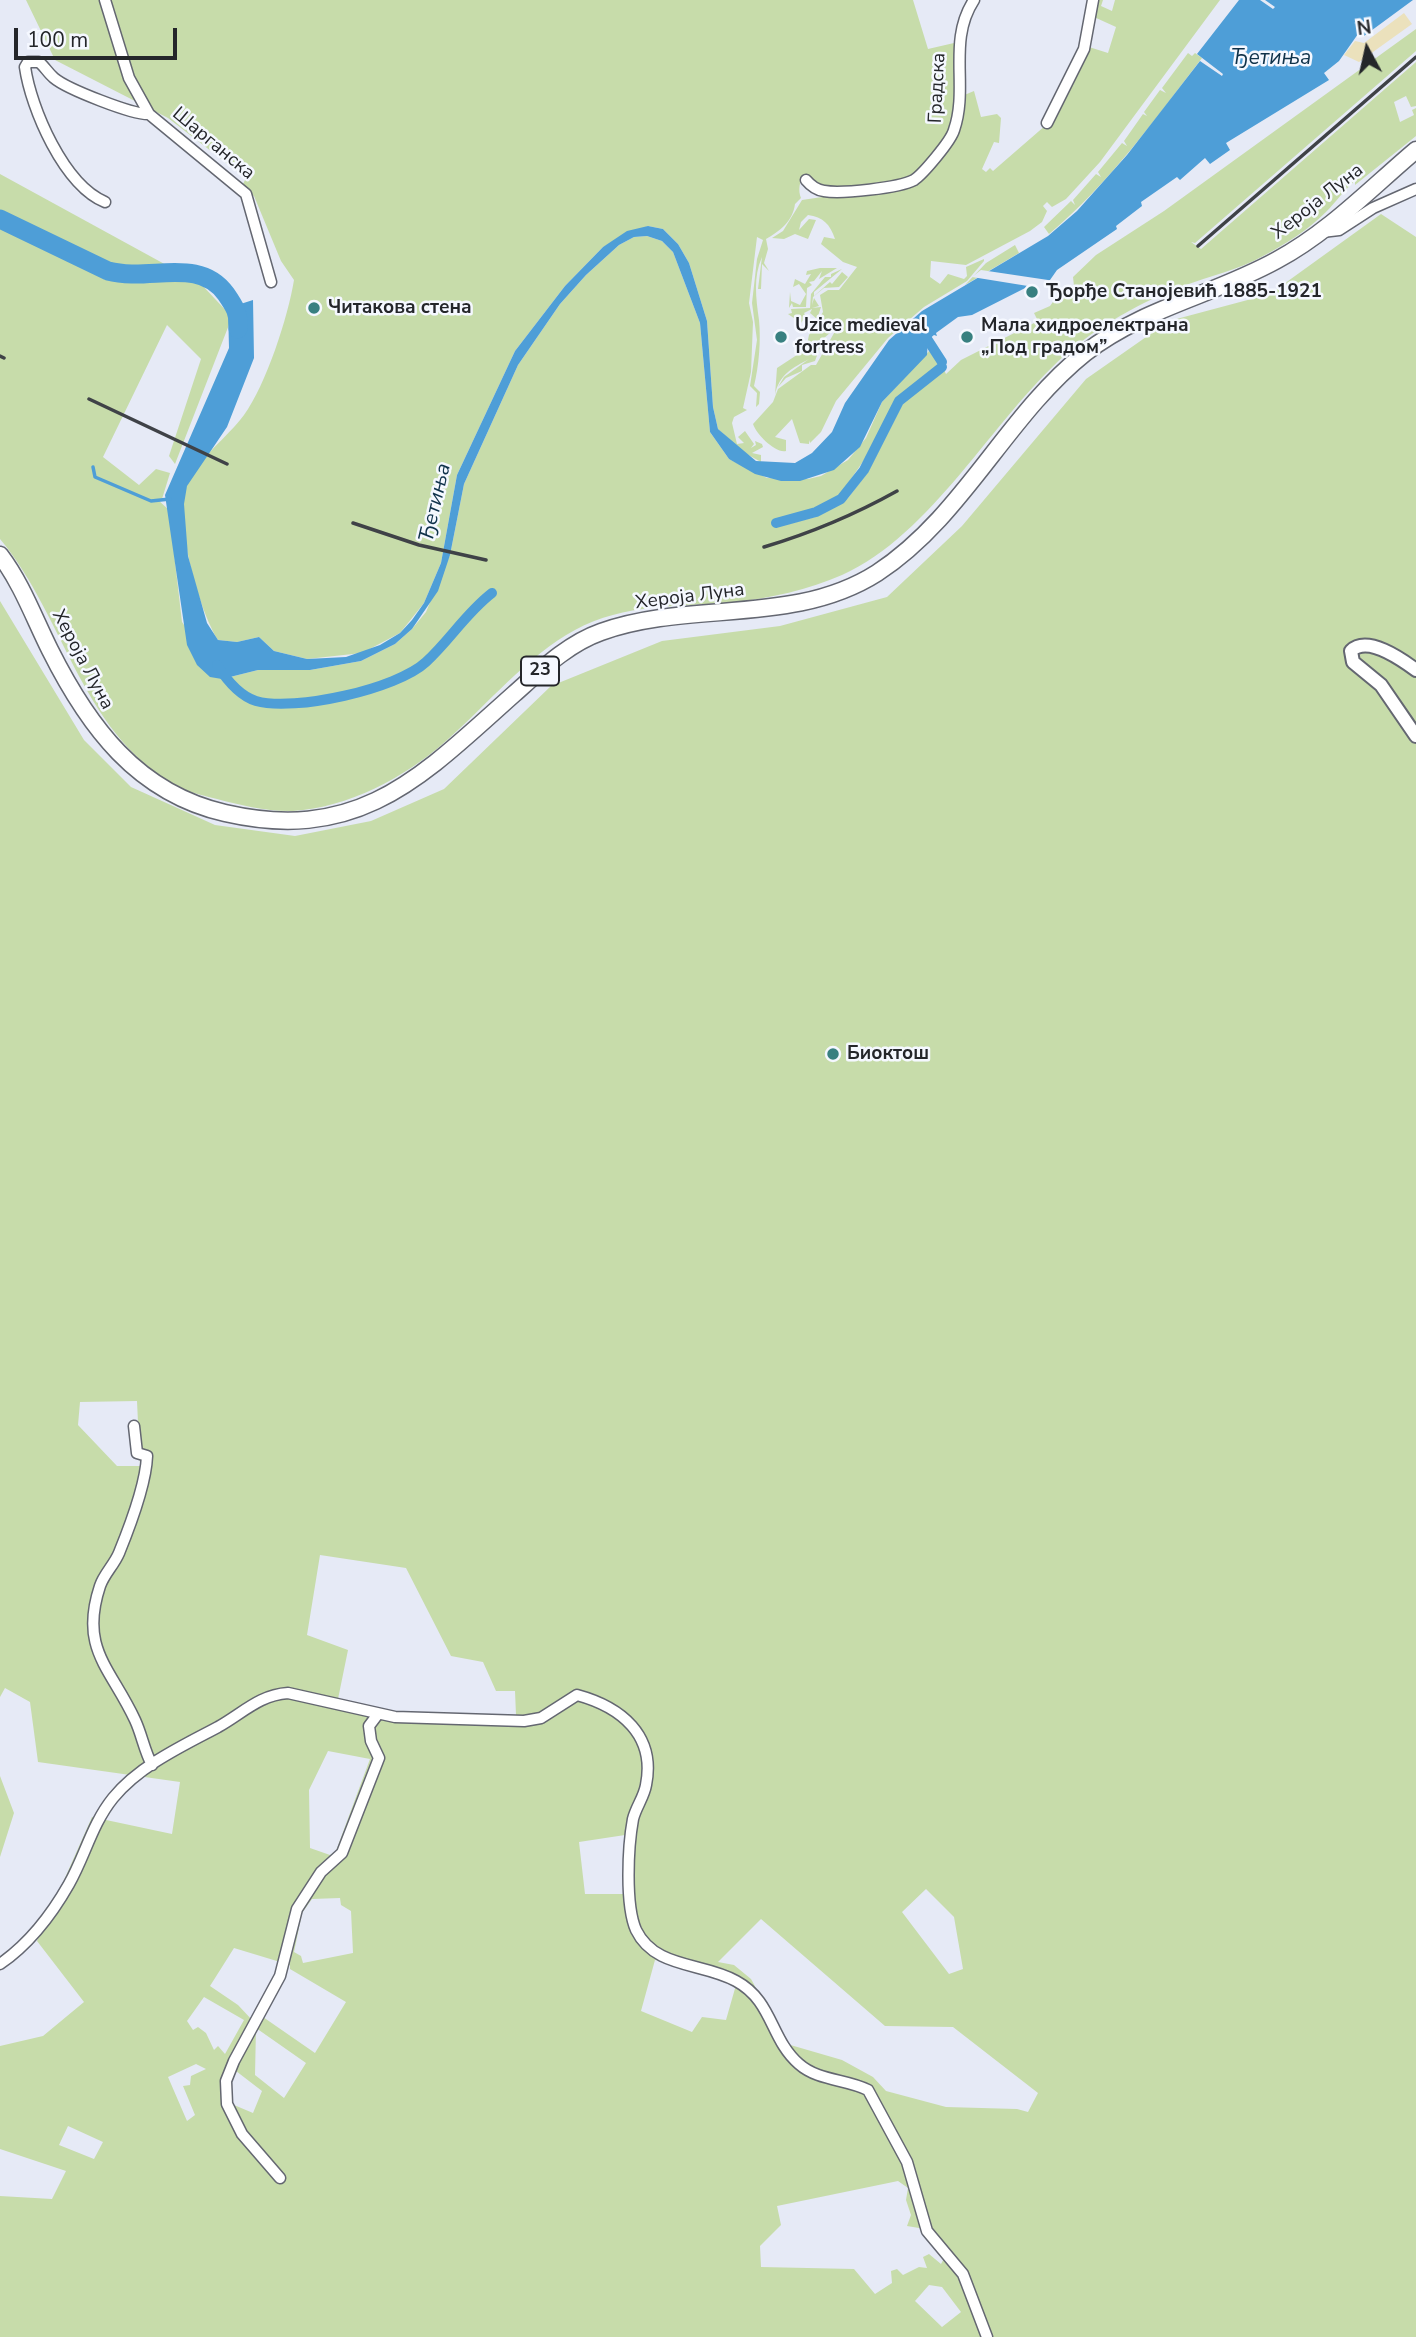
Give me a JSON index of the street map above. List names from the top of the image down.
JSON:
{
  "streets": {
    "main road": ["Хероја Луна", "23"],
    "street": ["Градска", "Шарганска"]
  },
  "water": ["Ђетиња"],
  "places": [
    "Ђорђе Станојевић 1885-1921",
    "Читакова стена",
    "Uzice medieval fortress",
    "Мала хидроелектрана „Под градом”",
    "Биоктош"
  ],
  "scale_bar": "100 m",
  "north": "top"
}
